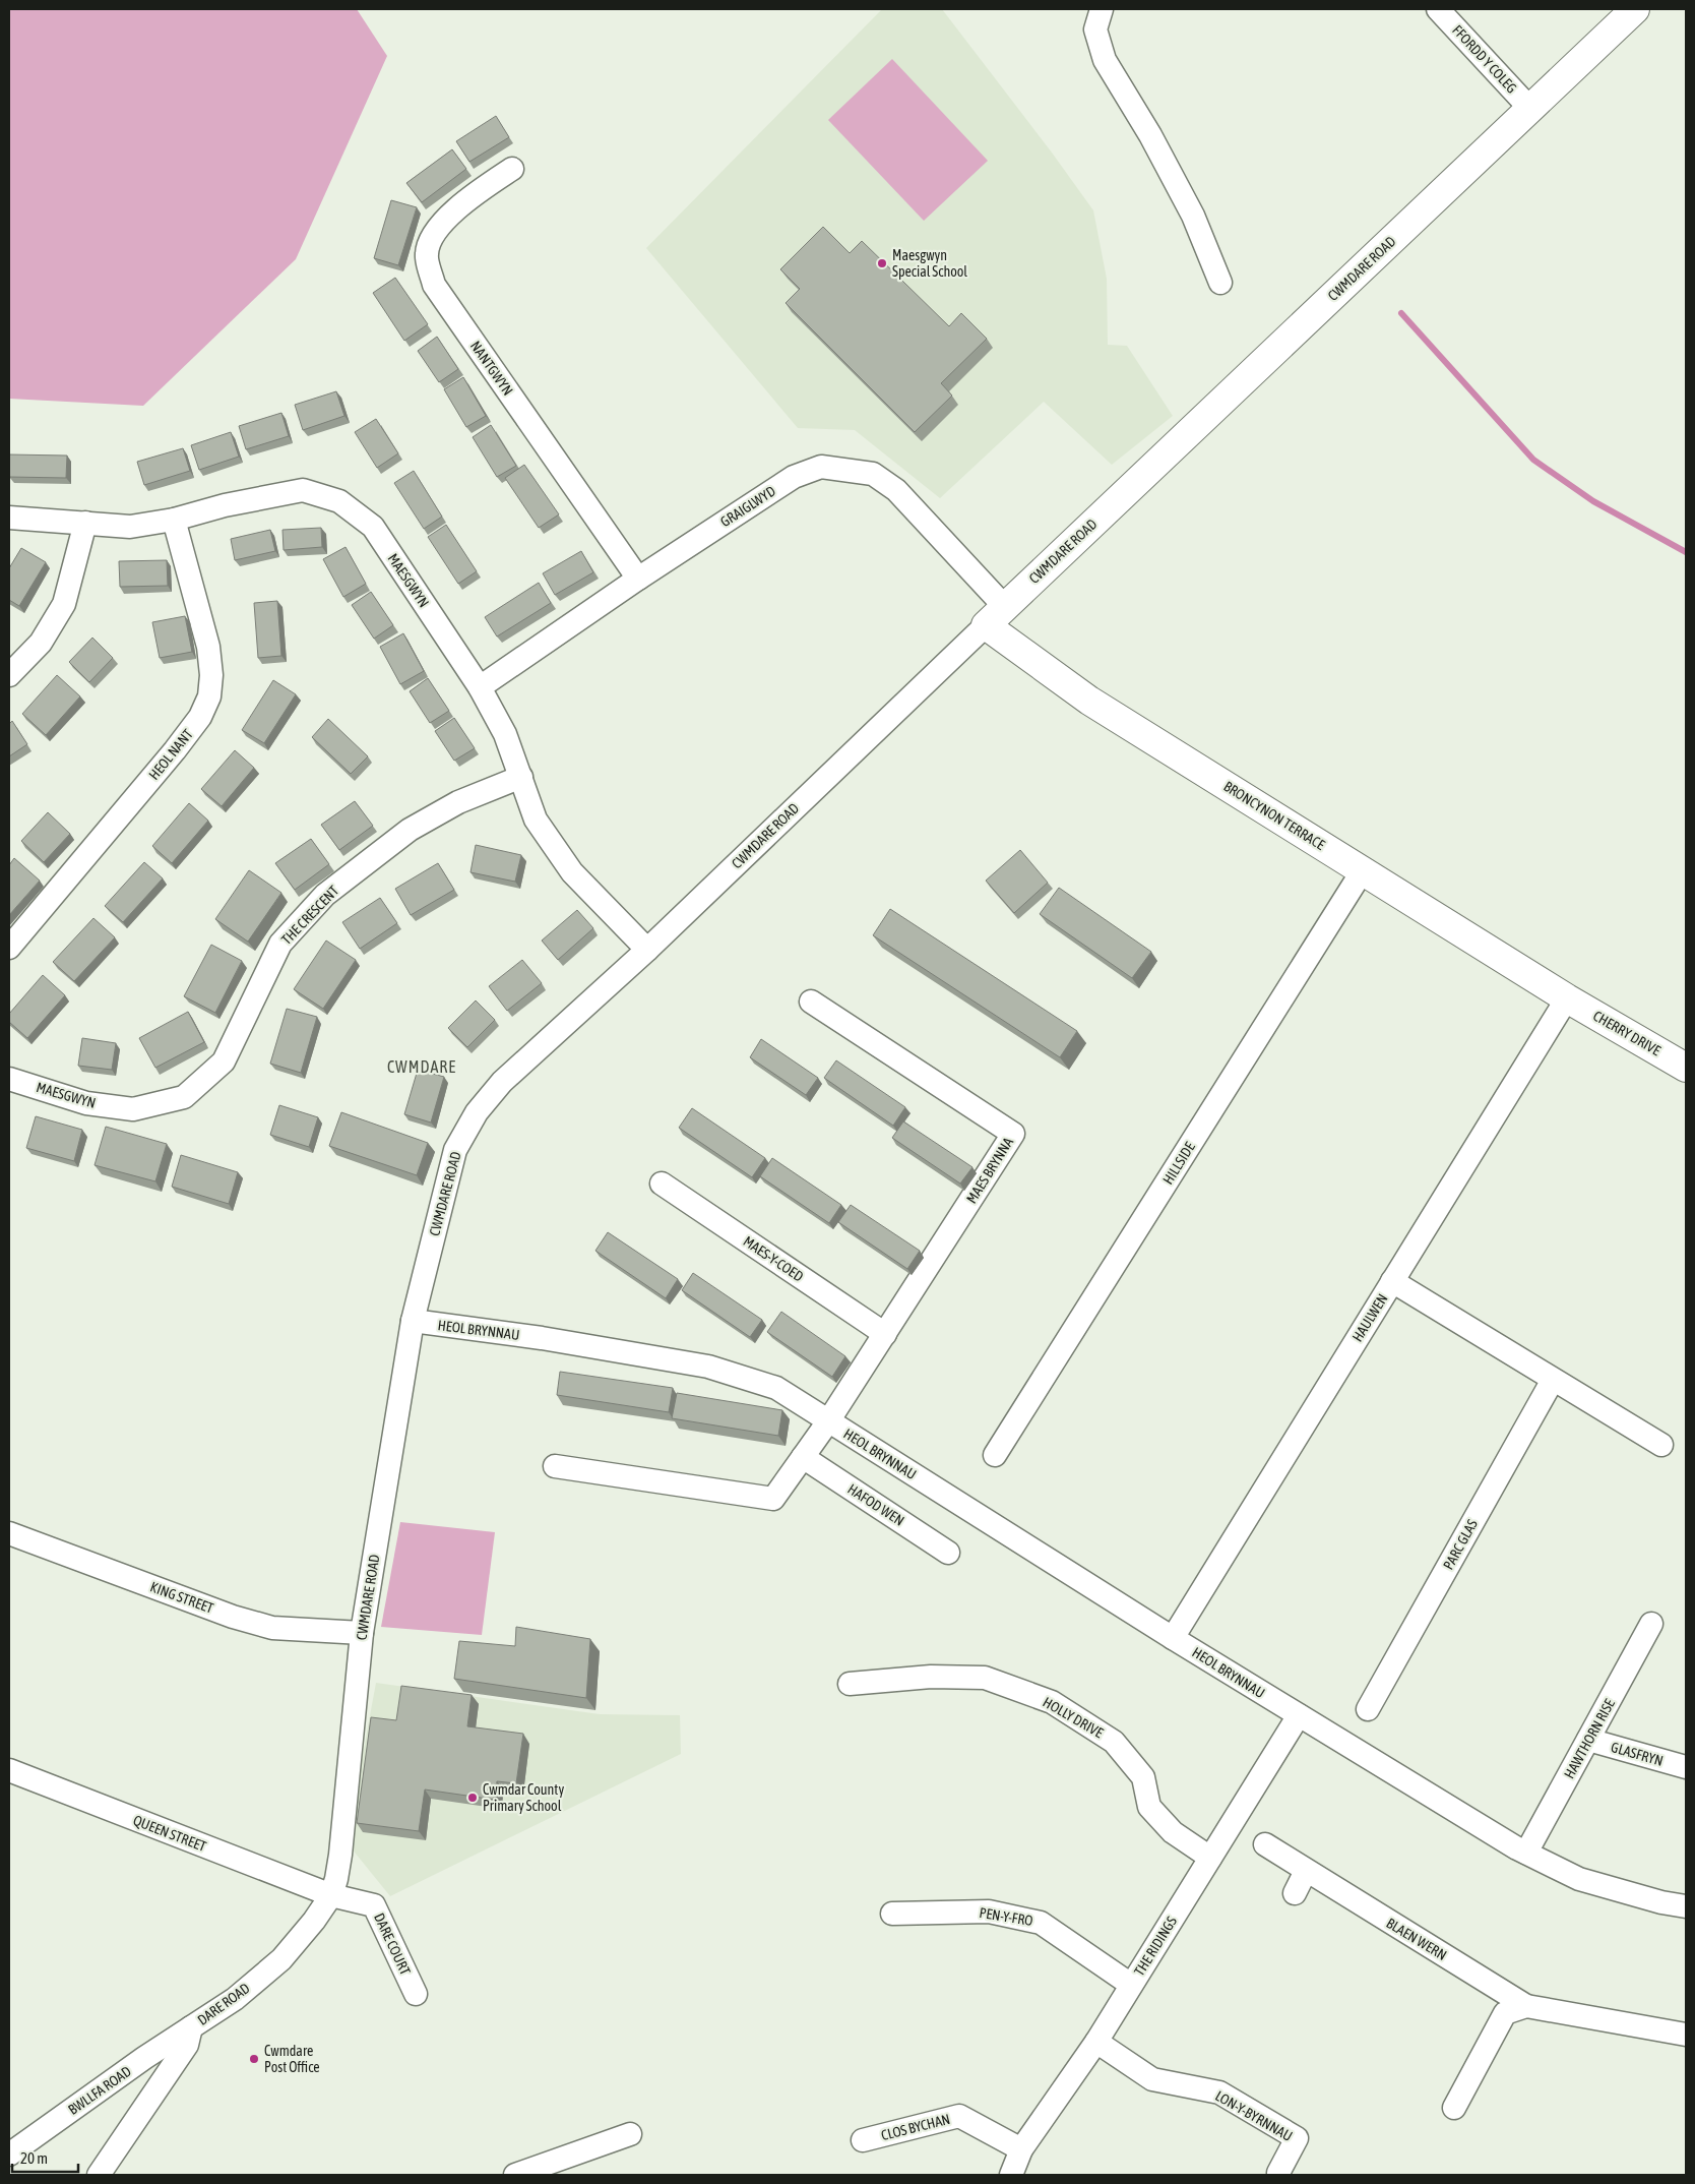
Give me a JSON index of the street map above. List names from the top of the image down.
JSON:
{
  "streets": {
    "street": [
      "FFORDD Y COLEG",
      "CWMDARE ROAD",
      "NANTGWYN",
      "GRAIGLWYD",
      "MAESGWYN",
      "HEOL NANT",
      "BRONCYNON TERRACE",
      "THE CRESCENT",
      "CHERRY DRIVE",
      "HILLSIDE",
      "MAES BRYNNA",
      "MAES-Y-COED",
      "HAULWEN",
      "HEOL BRYNNAU",
      "HAFOD WEN",
      "PARC GLAS",
      "KING STREET",
      "HOLLY DRIVE",
      "HAWTHORN RISE",
      "GLASFRYN",
      "QUEEN STREET",
      "PEN-Y-FRO",
      "BLAEN WERN",
      "DARE COURT",
      "THE RIDINGS",
      "DARE ROAD",
      "BWLLFA ROAD",
      "LON-Y-BYRNNAU",
      "CLOS BYCHAN"
    ]
  },
  "crossings": [
    ["FFORDD Y COLEG", "CWMDARE ROAD"],
    ["CWMDARE ROAD", "GRAIGLWYD"],
    ["CWMDARE ROAD", "MAESGWYN"],
    ["CWMDARE ROAD", "BRONCYNON TERRACE"],
    ["CWMDARE ROAD", "HEOL BRYNNAU"],
    ["CWMDARE ROAD", "KING STREET"],
    ["CWMDARE ROAD", "QUEEN STREET"],
    ["CWMDARE ROAD", "DARE COURT"],
    ["CWMDARE ROAD", "DARE ROAD"],
    ["NANTGWYN", "GRAIGLWYD"],
    ["GRAIGLWYD", "MAESGWYN"],
    ["GRAIGLWYD", "BRONCYNON TERRACE"],
    ["MAESGWYN", "HEOL NANT"],
    ["MAESGWYN", "THE CRESCENT"],
    ["BRONCYNON TERRACE", "CHERRY DRIVE"],
    ["BRONCYNON TERRACE", "HILLSIDE"],
    ["BRONCYNON TERRACE", "HAULWEN"],
    ["CHERRY DRIVE", "HAULWEN"],
    ["MAES BRYNNA", "MAES-Y-COED"],
    ["HAULWEN", "HEOL BRYNNAU"],
    ["HEOL BRYNNAU", "HAWTHORN RISE"],
    ["HEOL BRYNNAU", "THE RIDINGS"],
    ["HOLLY DRIVE", "THE RIDINGS"],
    ["HAWTHORN RISE", "GLASFRYN"],
    ["QUEEN STREET", "DARE COURT"],
    ["QUEEN STREET", "DARE ROAD"],
    ["PEN-Y-FRO", "THE RIDINGS"],
    ["DARE COURT", "DARE ROAD"],
    ["THE RIDINGS", "LON-Y-BYRNNAU"],
    ["THE RIDINGS", "CLOS BYCHAN"],
    ["DARE ROAD", "BWLLFA ROAD"]
  ],
  "districts": ["CWMDARE"],
  "places": ["Maesgwyn Special School", "Cwmdar County Primary School", "Cwmdare Post Office"],
  "scale_bar": "20 m"
}
